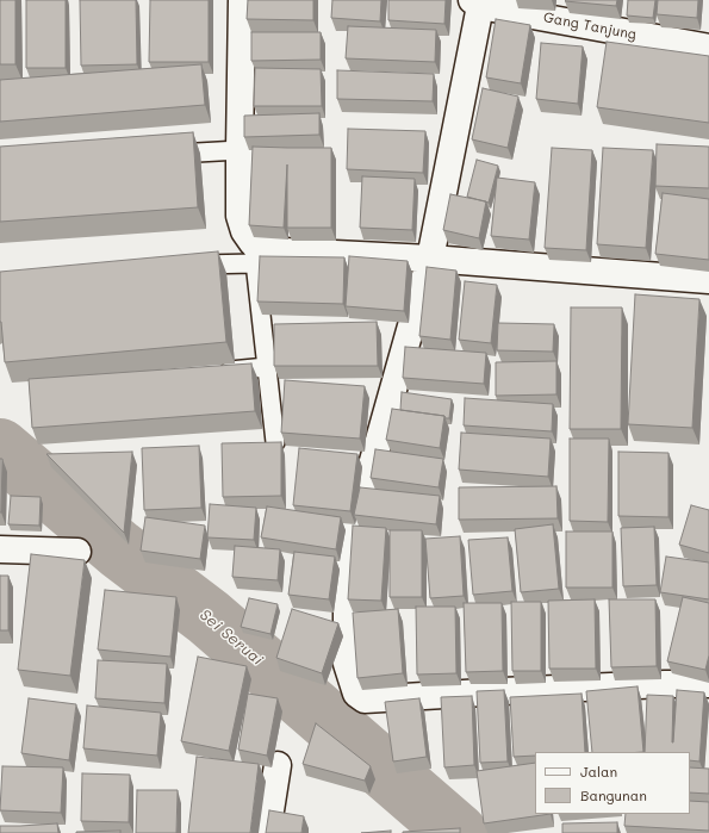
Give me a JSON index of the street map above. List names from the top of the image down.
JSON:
{
  "streets": {
    "street": ["Gang Tanjung"]
  },
  "water": ["Sei Seruai"],
  "legend": ["Jalan", "Bangunan"]
}
